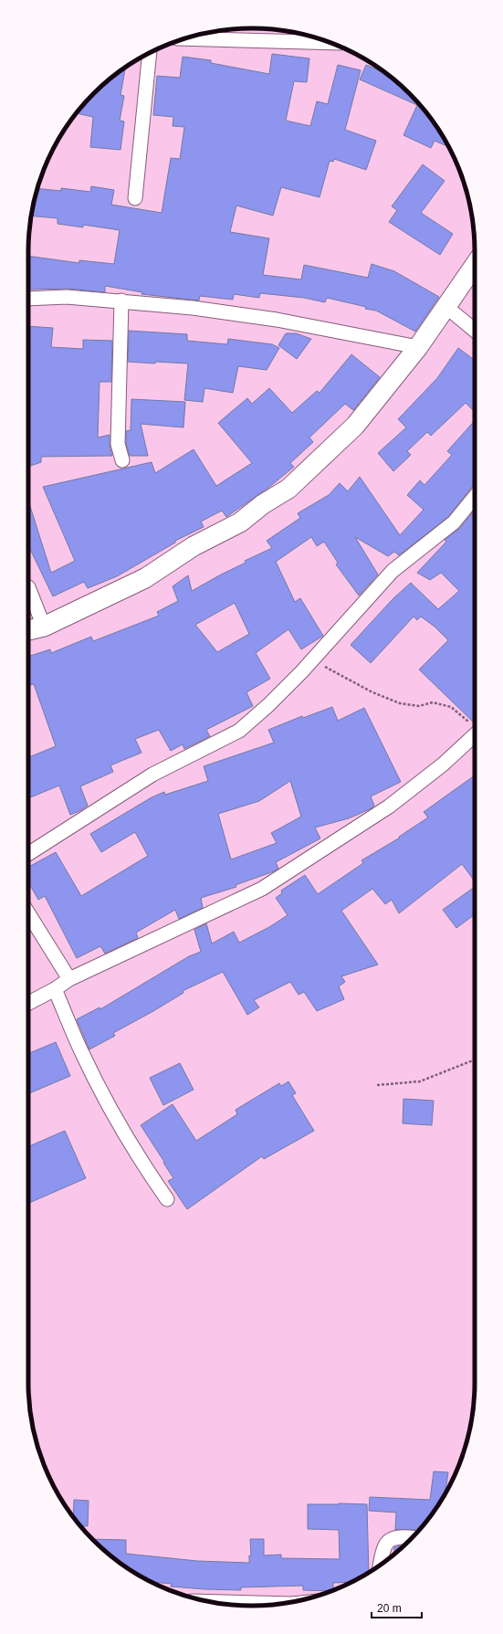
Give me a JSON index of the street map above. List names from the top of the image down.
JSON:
{
  "scale_bar": "20 m"
}
